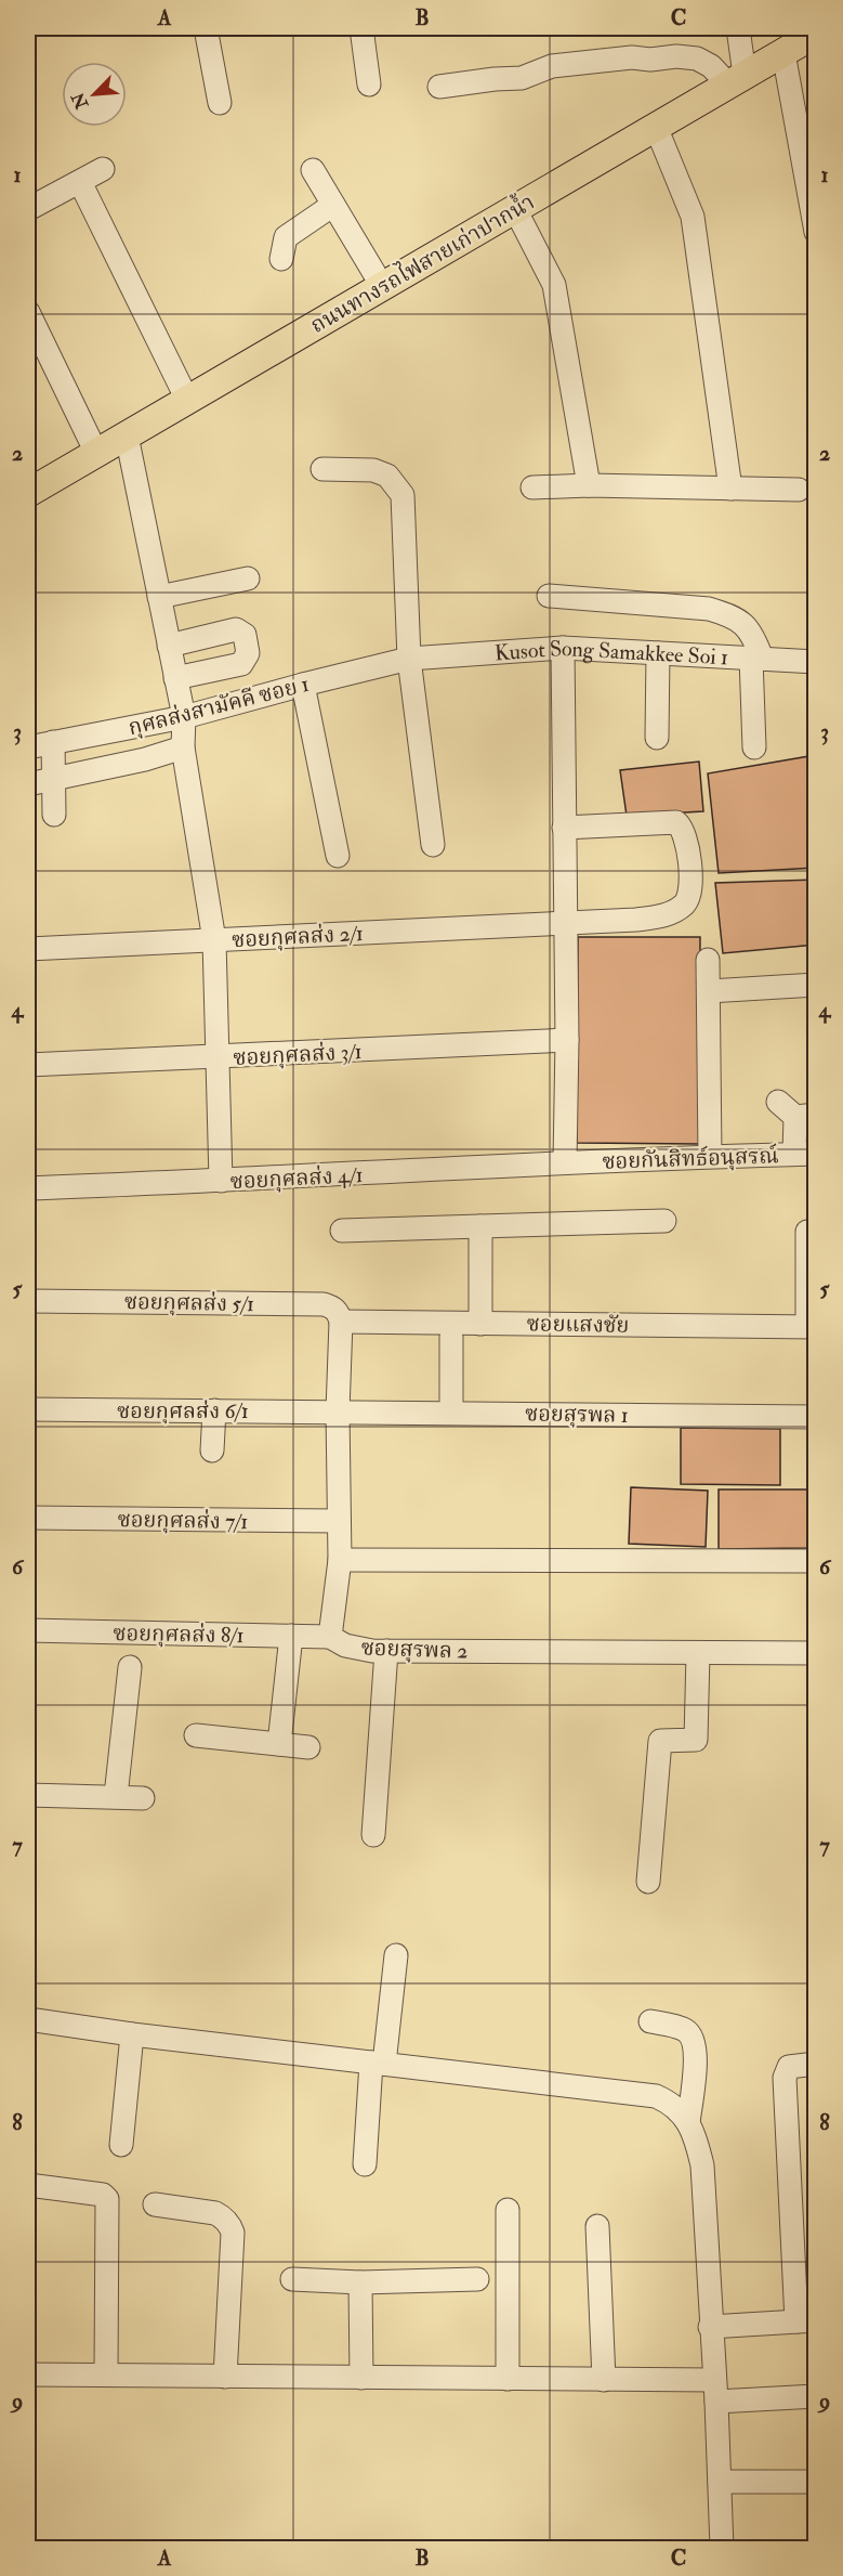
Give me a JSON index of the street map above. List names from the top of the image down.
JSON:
{
  "streets": {
    "main road": ["ถนนทางรถไฟสายเก่าปากน้ำ"],
    "street": [
      "Kusot Song Samakkee Soi 1",
      "กุศลส่งสามัคคี ซอย 1",
      "ซอยกุศลส่ง 2/1",
      "ซอยกุศลส่ง 3/1",
      "ซอยกันสิทธ์อนุสรณ์",
      "ซอยกุศลส่ง 4/1",
      "ซอยกุศลส่ง 5/1",
      "ซอยแสงชัย",
      "ซอยกุศลส่ง 6/1",
      "ซอยสุรพล 1",
      "ซอยกุศลส่ง 7/1",
      "ซอยกุศลส่ง 8/1",
      "ซอยสุรพล 2"
    ]
  },
  "crossings": [
    ["Kusot Song Samakkee Soi 1", "กุศลส่งสามัคคี ซอย 1"],
    ["ซอยกันสิทธ์อนุสรณ์", "ซอยกุศลส่ง 4/1"],
    ["ซอยกุศลส่ง 5/1", "ซอยแสงชัย"],
    ["ซอยกุศลส่ง 5/1", "ซอยสุรพล 2"],
    ["ซอยแสงชัย", "ซอยสุรพล 2"],
    ["ซอยกุศลส่ง 6/1", "ซอยสุรพล 1"],
    ["ซอยกุศลส่ง 6/1", "ซอยสุรพล 2"],
    ["ซอยสุรพล 1", "ซอยสุรพล 2"],
    ["ซอยกุศลส่ง 7/1", "ซอยสุรพล 2"],
    ["ซอยกุศลส่ง 8/1", "ซอยสุรพล 2"]
  ],
  "north": "bottom left",
  "grid": {
    "columns": ["A", "B", "C"],
    "rows": [
      "1",
      "2",
      "3",
      "4",
      "5",
      "6",
      "7",
      "8",
      "9"
    ]
  }
}
